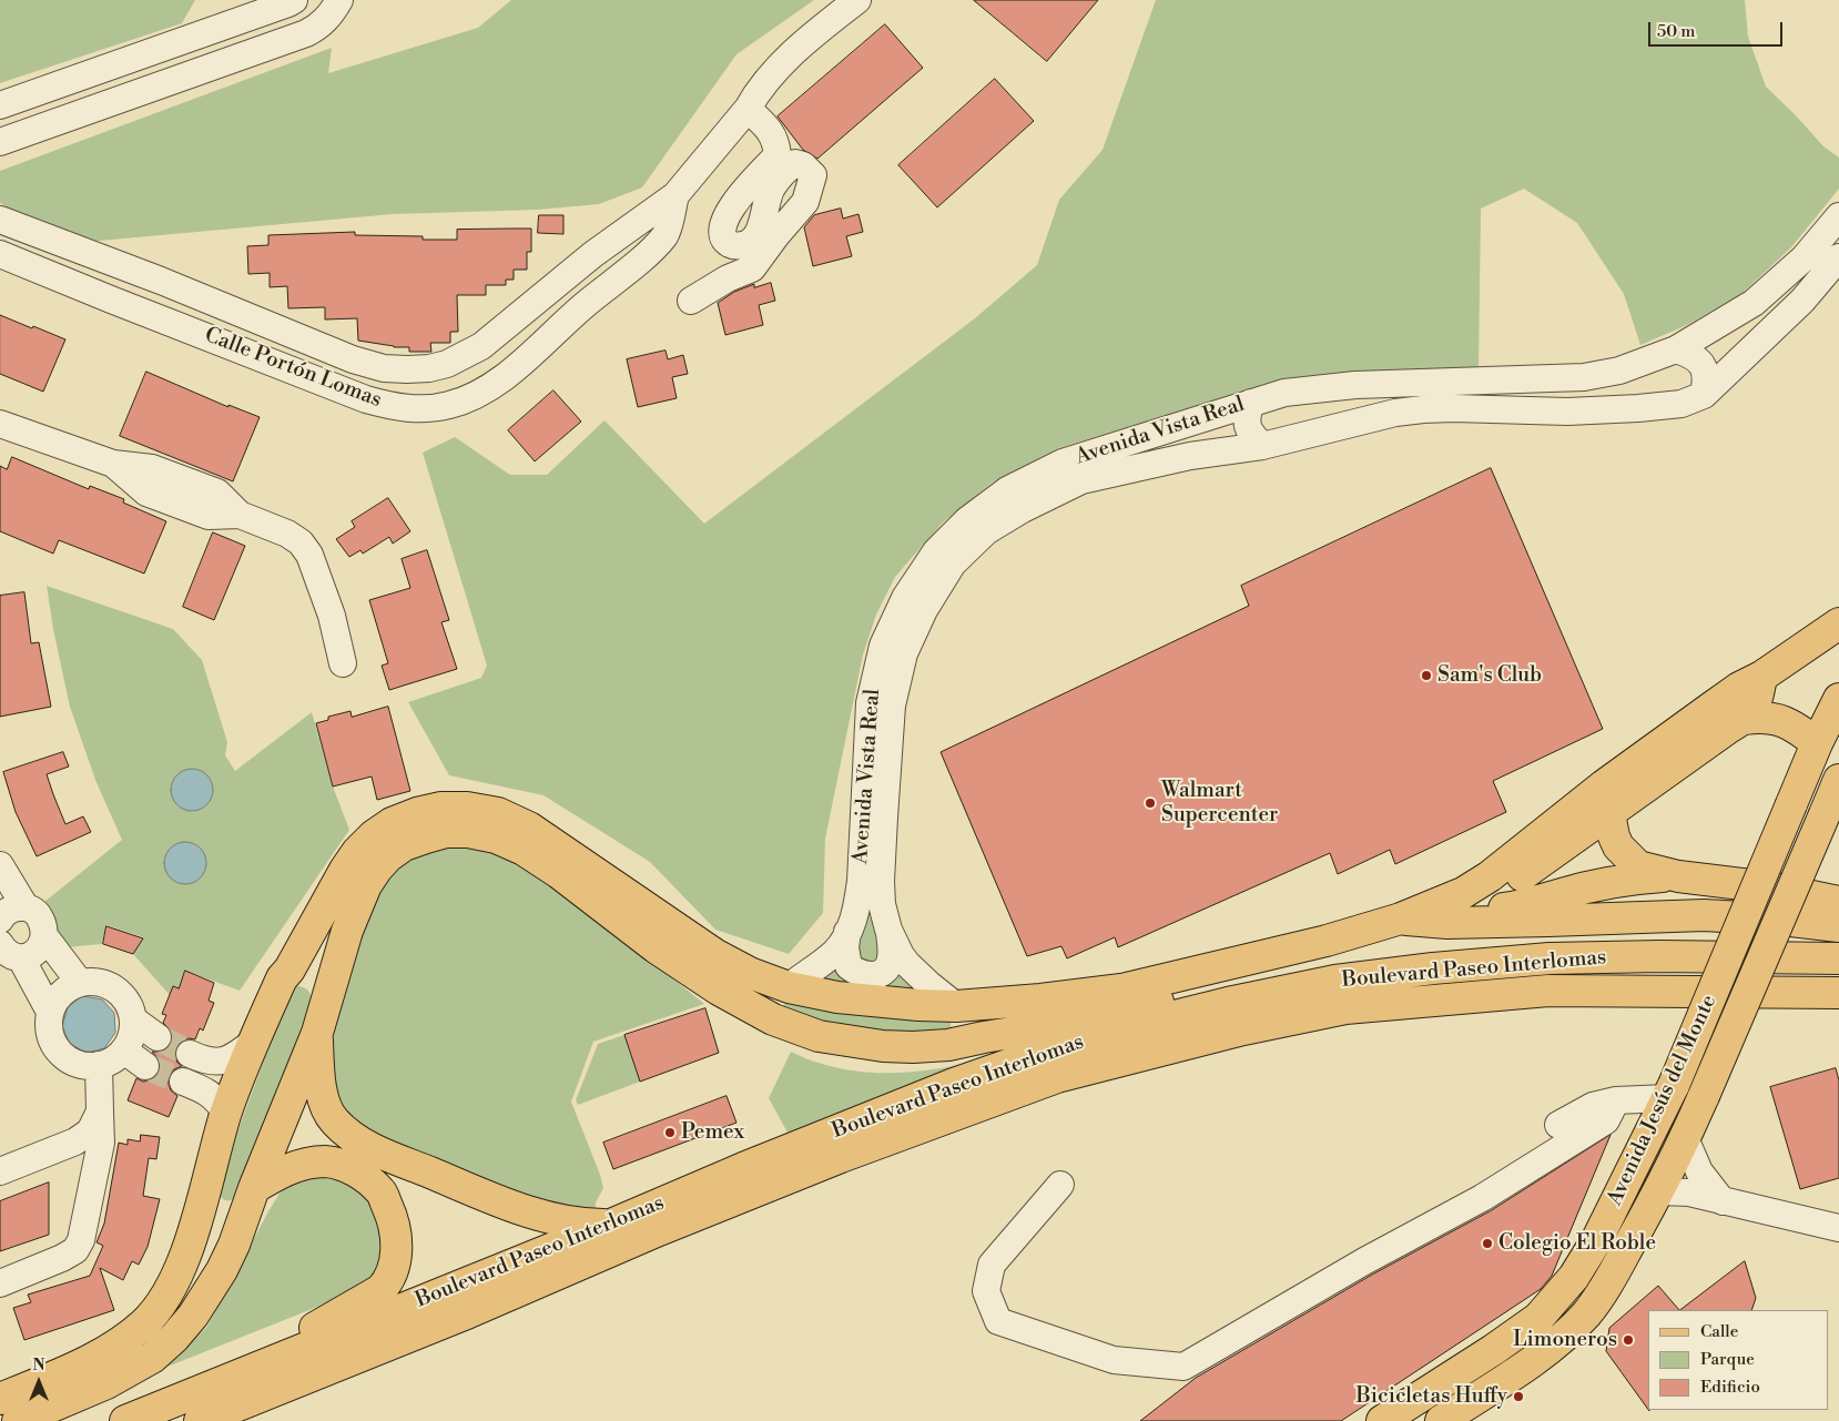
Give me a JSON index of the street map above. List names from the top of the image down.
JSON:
{
  "streets": {
    "main road": ["Boulevard Paseo Interlomas", "Avenida Jesús del Monte"],
    "street": ["Calle Portón Lomas", "Avenida Vista Real"]
  },
  "places": [
    "Sam's Club",
    "Walmart Supercenter",
    "Pemex",
    "Colegio El Roble",
    "Limoneros",
    "Bicicletas Huffy"
  ],
  "legend": ["Calle", "Parque", "Edificio"],
  "scale_bar": "50 m",
  "north": "top"
}
